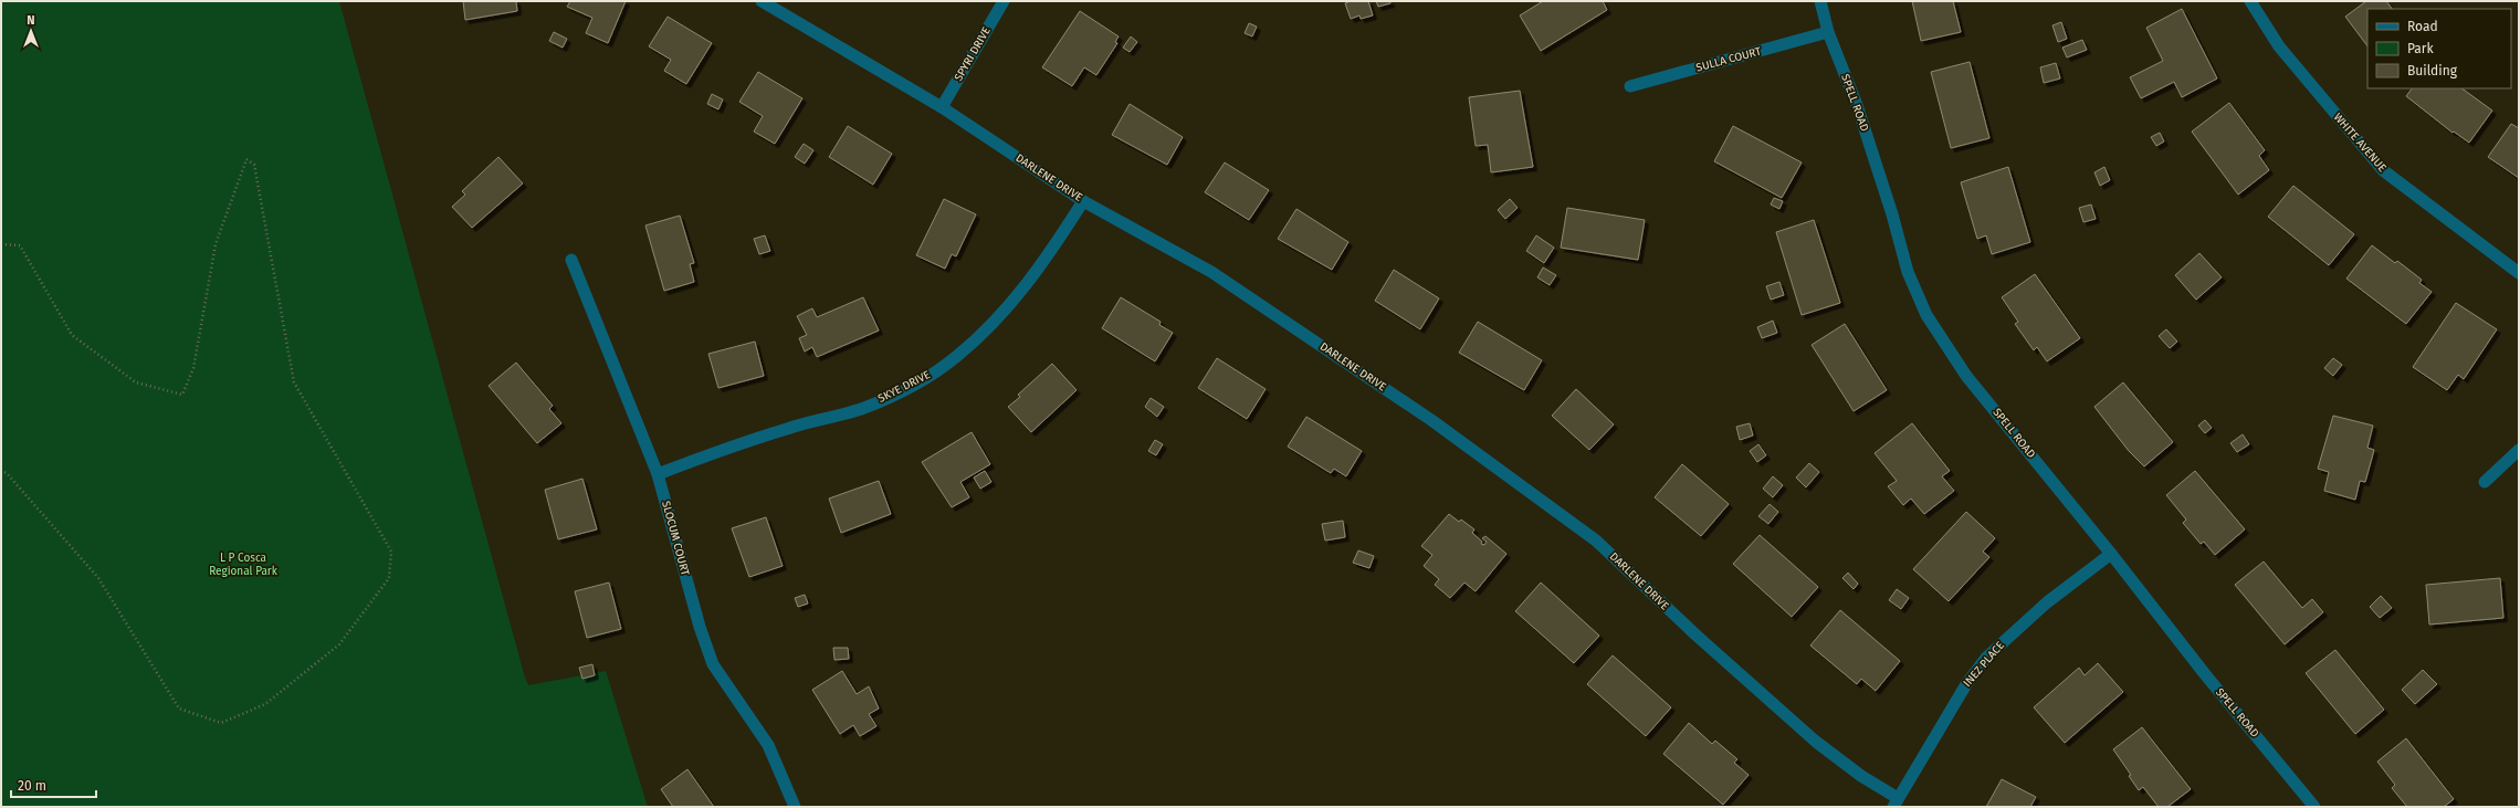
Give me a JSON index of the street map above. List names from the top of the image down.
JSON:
{
  "streets": {
    "street": [
      "SPYRI DRIVE",
      "SULLA COURT",
      "SPELL ROAD",
      "WHITE AVENUE",
      "DARLENE DRIVE",
      "SKYE DRIVE",
      "SLOCUM COURT",
      "INEZ PLACE"
    ]
  },
  "crossings": [
    ["SPYRI DRIVE", "DARLENE DRIVE"],
    ["SULLA COURT", "SPELL ROAD"],
    ["SPELL ROAD", "INEZ PLACE"],
    ["DARLENE DRIVE", "SKYE DRIVE"],
    ["DARLENE DRIVE", "INEZ PLACE"],
    ["SKYE DRIVE", "SLOCUM COURT"]
  ],
  "parks": ["L P Cosca Regional Park"],
  "legend": ["Road", "Park", "Building"],
  "scale_bar": "20 m",
  "north": "top"
}
